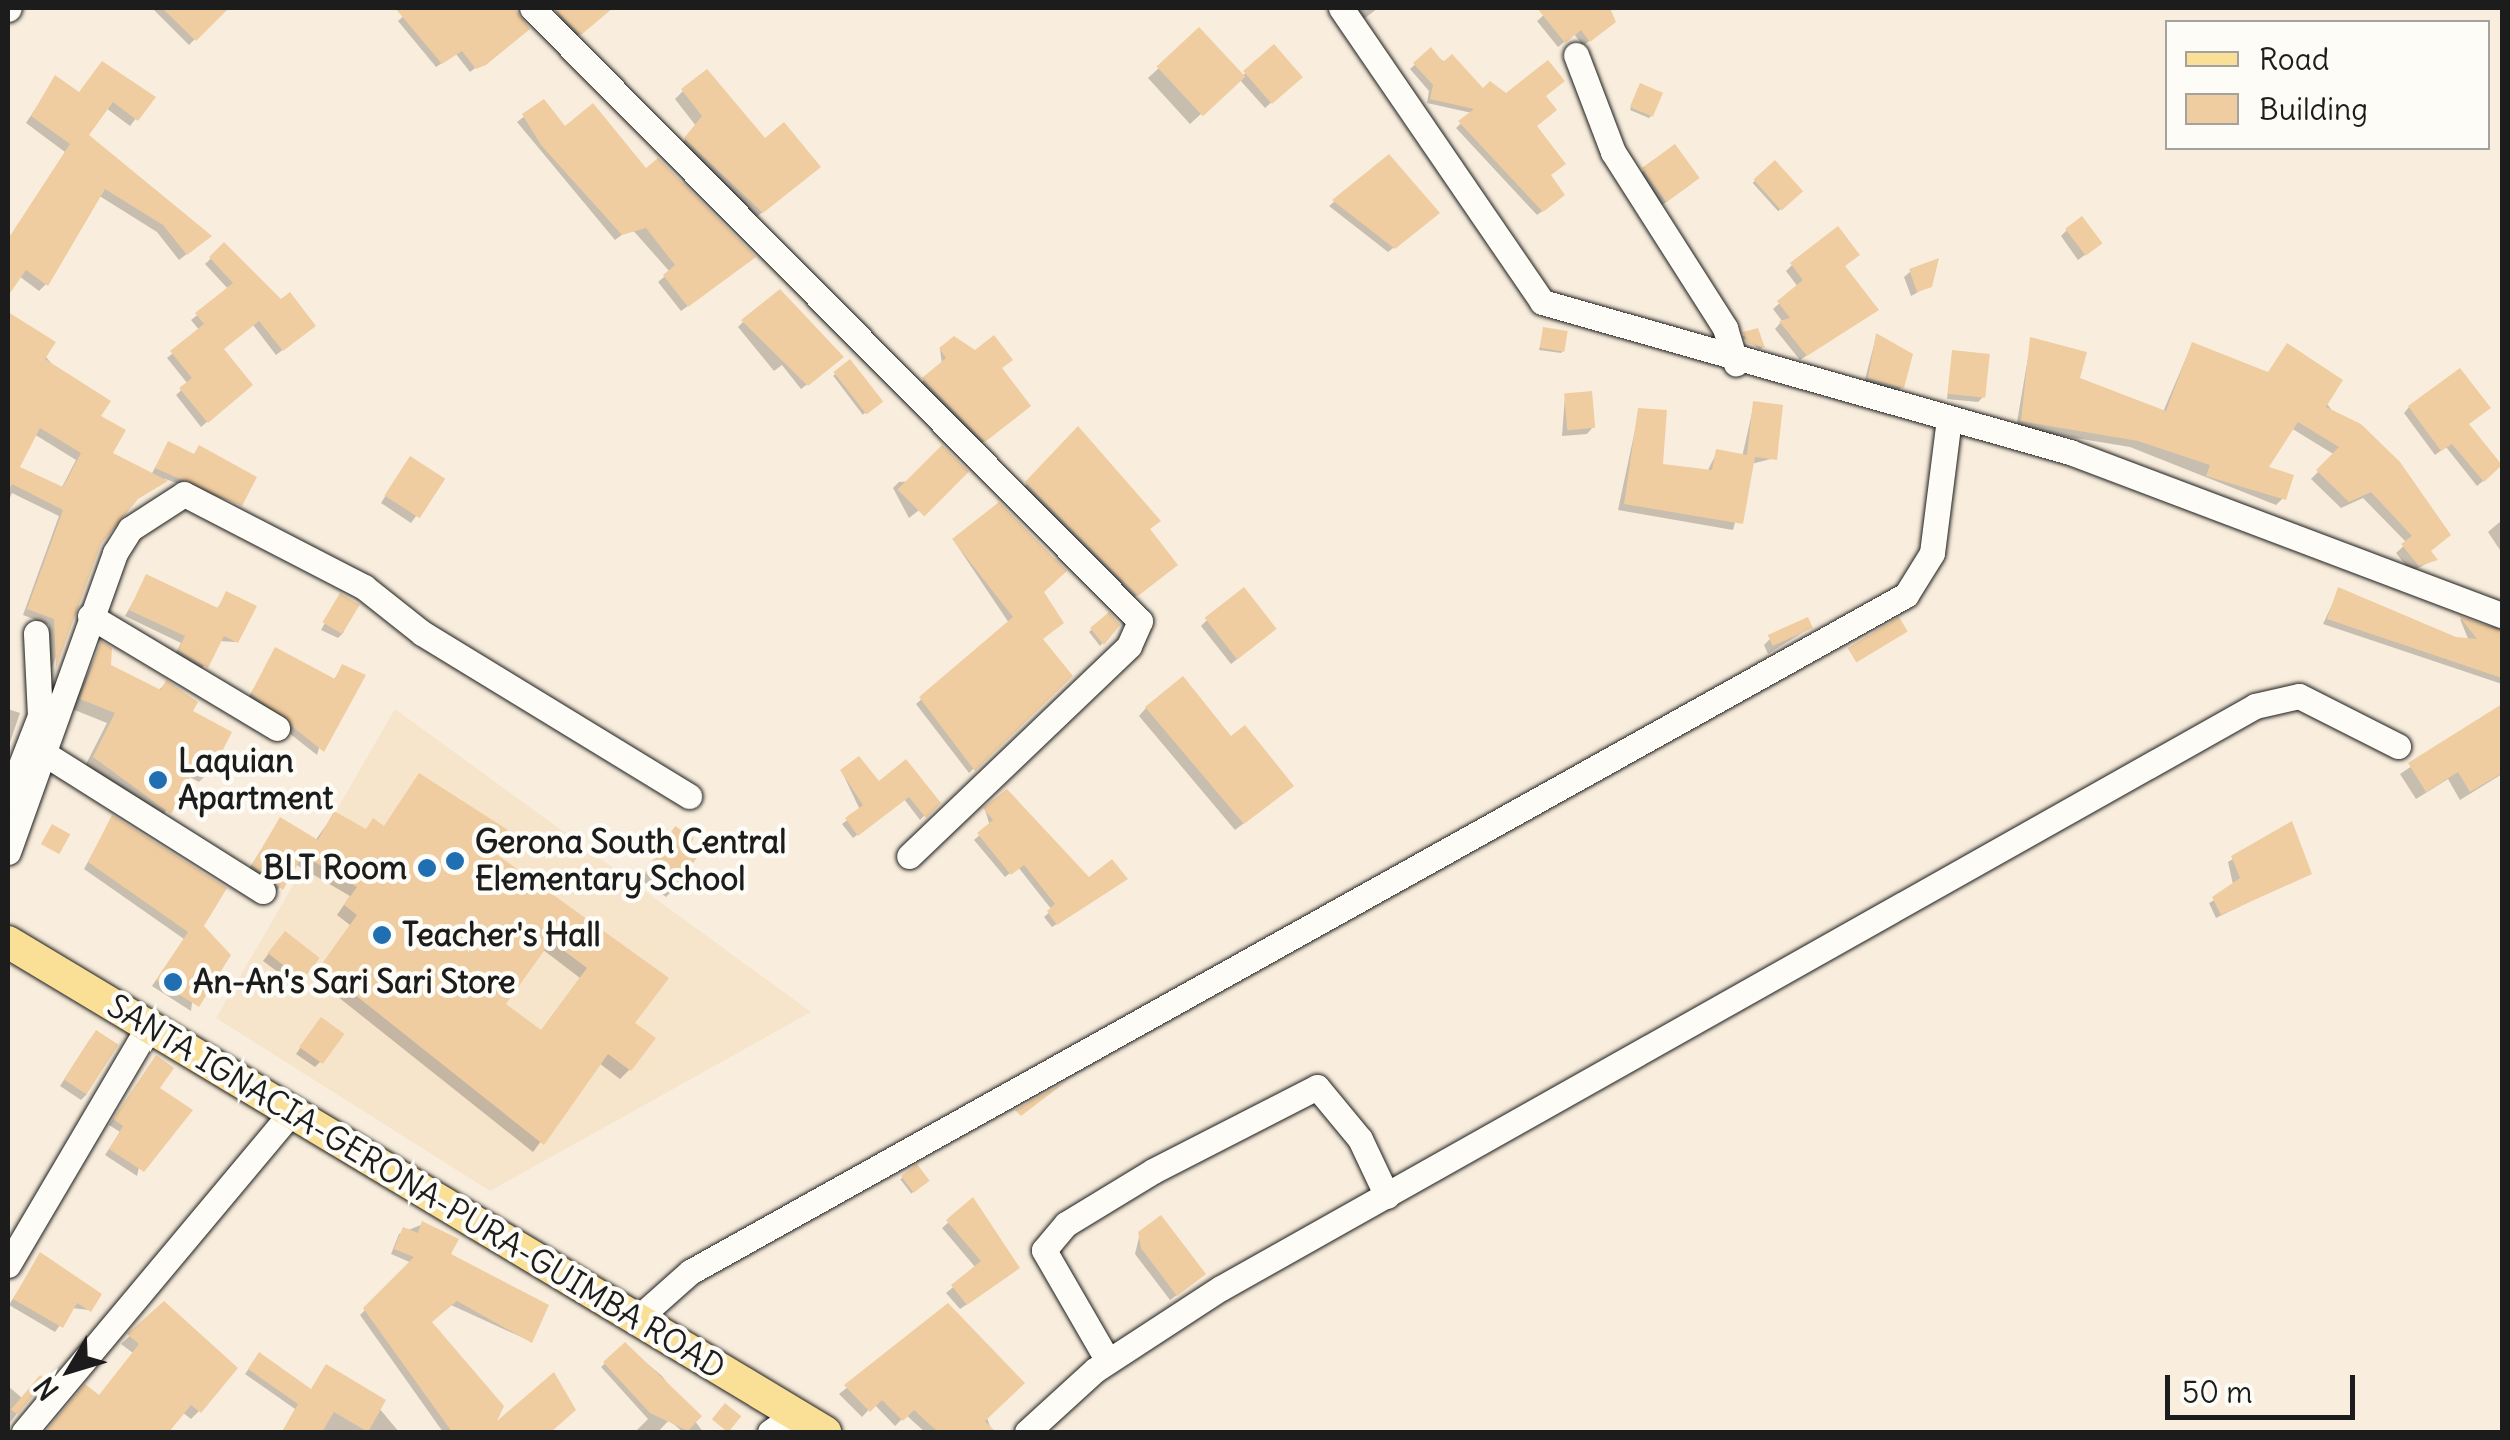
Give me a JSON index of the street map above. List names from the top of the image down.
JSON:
{
  "streets": {
    "main road": ["SANTA IGNACIA-GERONA-PURA-GUIMBA ROAD"]
  },
  "places": [
    "Laquian Apartment",
    "Gerona South Central Elementary School",
    "BLT Room",
    "Teacher's Hall",
    "An-An's Sari Sari Store"
  ],
  "legend": ["Road", "Building"],
  "scale_bar": "50 m",
  "north": "bottom left"
}
